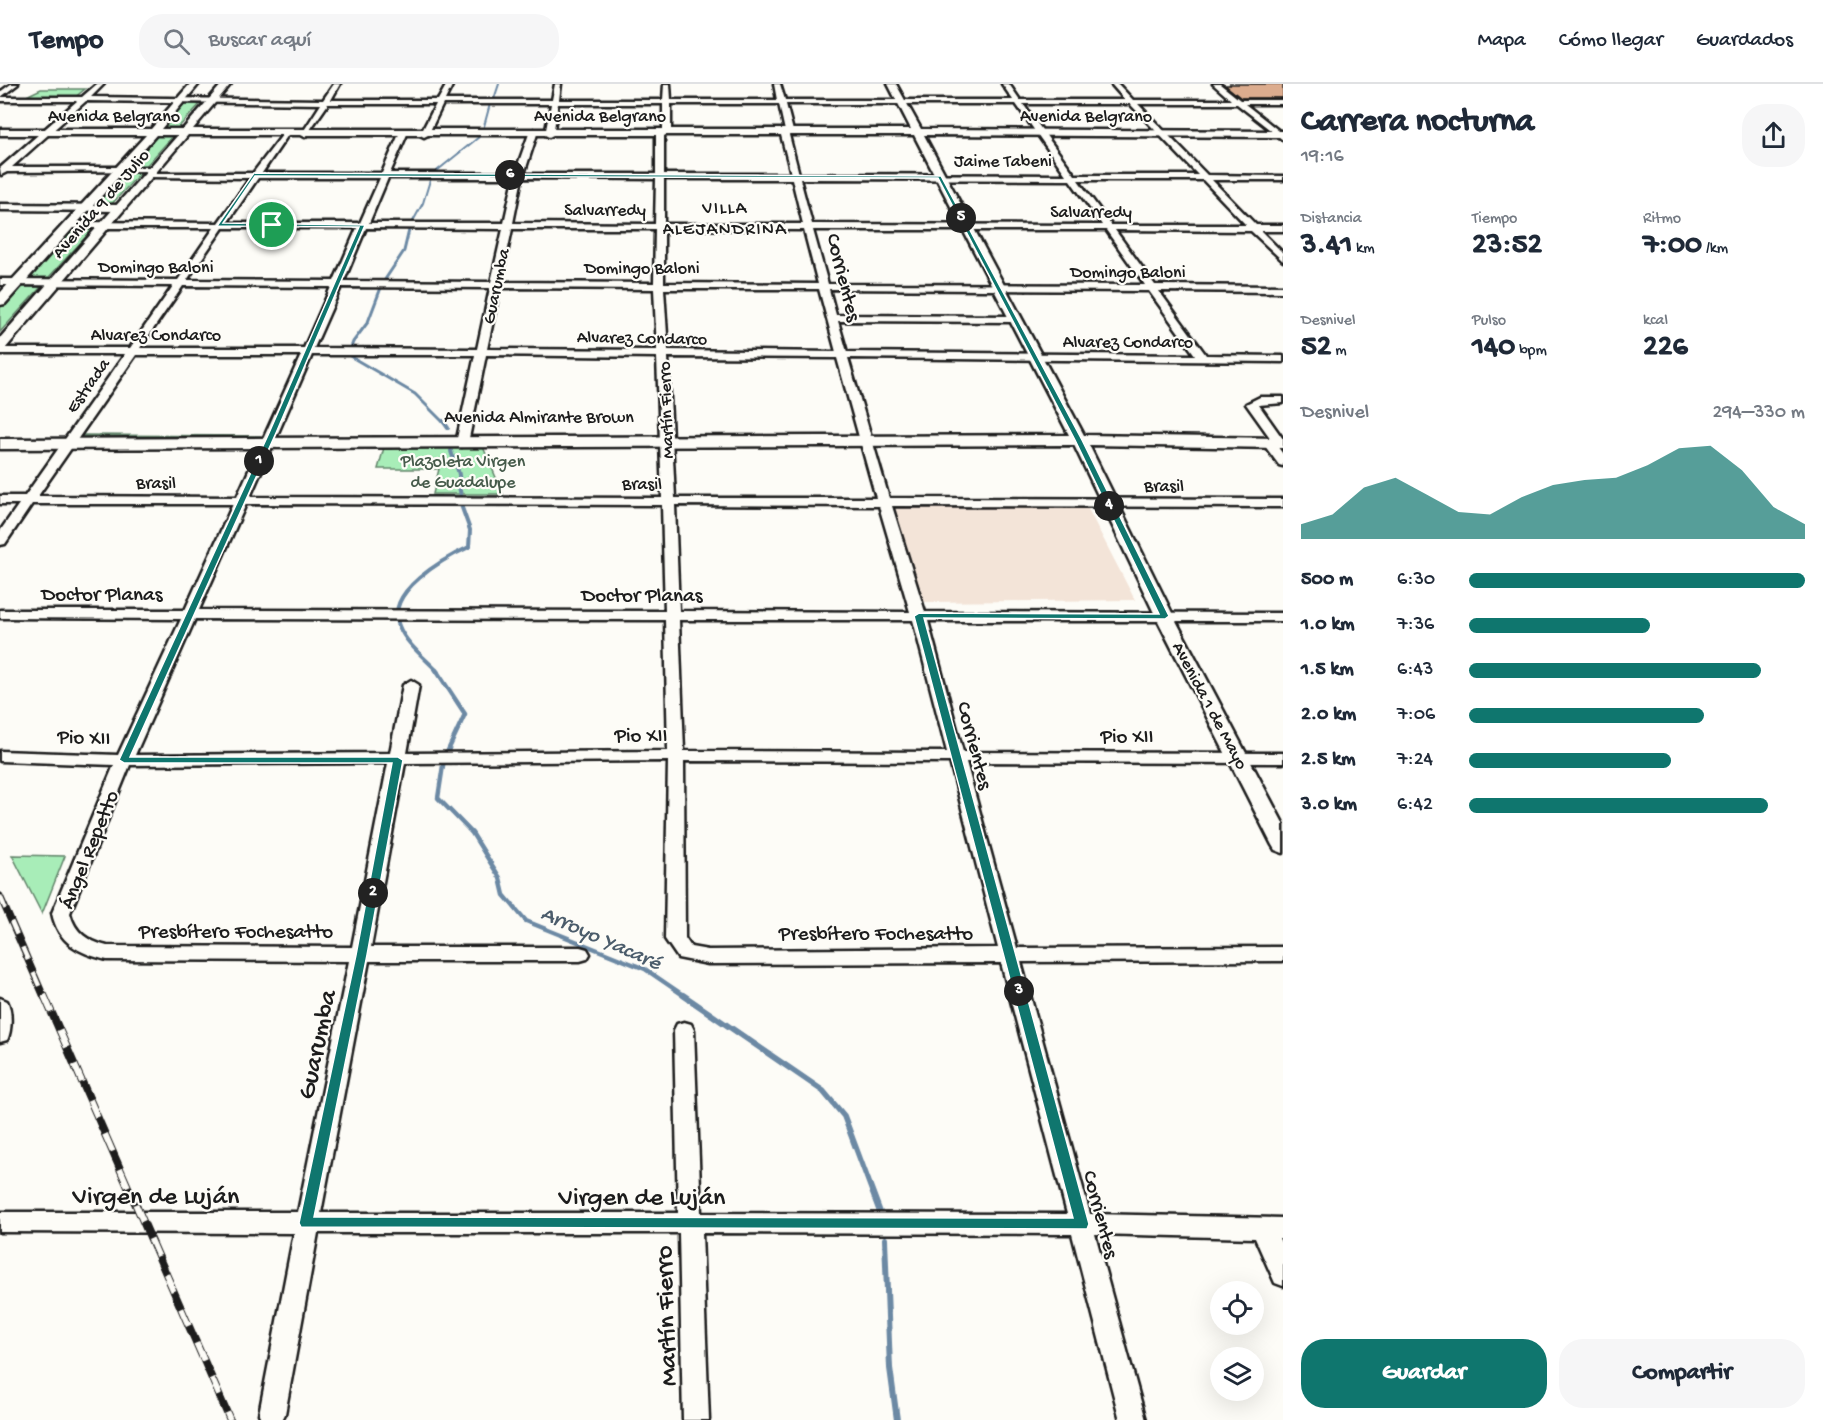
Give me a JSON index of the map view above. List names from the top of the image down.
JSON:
{
  "streets": {
    "main road": [
      "Avenida Belgrano",
      "Avenida 9 de Julio",
      "Avenida Almirante Brown",
      "Avenida 1 de Mayo"
    ],
    "street": [
      "Jaime Tabeni",
      "Salvarredy",
      "Domingo Baloni",
      "Corrientes",
      "Guarumba",
      "Alvarez Condarco",
      "Estrada",
      "Martín Fierro",
      "Brasil",
      "Doctor Planas",
      "Pio XII",
      "Ángel Repetto",
      "Presbítero Fochesatto",
      "Virgen de Luján"
    ]
  },
  "crossings": [
    ["Avenida Belgrano", "Avenida 9 de Julio"],
    ["Avenida Belgrano", "Corrientes"],
    ["Avenida Belgrano", "Guarumba"],
    ["Avenida Belgrano", "Estrada"],
    ["Avenida Belgrano", "Martín Fierro"],
    ["Avenida Belgrano", "Avenida 1 de Mayo"],
    ["Avenida Belgrano", "Ángel Repetto"],
    ["Jaime Tabeni", "Avenida 9 de Julio"],
    ["Jaime Tabeni", "Corrientes"],
    ["Jaime Tabeni", "Guarumba"],
    ["Jaime Tabeni", "Estrada"],
    ["Jaime Tabeni", "Martín Fierro"],
    ["Jaime Tabeni", "Avenida 1 de Mayo"],
    ["Jaime Tabeni", "Ángel Repetto"],
    ["Avenida 9 de Julio", "Salvarredy"],
    ["Avenida 9 de Julio", "Domingo Baloni"],
    ["Salvarredy", "Corrientes"],
    ["Salvarredy", "Guarumba"],
    ["Salvarredy", "Estrada"],
    ["Salvarredy", "Martín Fierro"],
    ["Salvarredy", "Avenida 1 de Mayo"],
    ["Salvarredy", "Ángel Repetto"],
    ["Domingo Baloni", "Corrientes"],
    ["Domingo Baloni", "Guarumba"],
    ["Domingo Baloni", "Estrada"],
    ["Domingo Baloni", "Martín Fierro"],
    ["Domingo Baloni", "Avenida 1 de Mayo"],
    ["Domingo Baloni", "Ángel Repetto"],
    ["Corrientes", "Alvarez Condarco"],
    ["Corrientes", "Avenida Almirante Brown"],
    ["Corrientes", "Brasil"],
    ["Corrientes", "Doctor Planas"],
    ["Corrientes", "Pio XII"],
    ["Corrientes", "Presbítero Fochesatto"],
    ["Corrientes", "Virgen de Luján"],
    ["Guarumba", "Alvarez Condarco"],
    ["Guarumba", "Avenida Almirante Brown"],
    ["Guarumba", "Pio XII"],
    ["Guarumba", "Presbítero Fochesatto"],
    ["Guarumba", "Virgen de Luján"],
    ["Alvarez Condarco", "Estrada"],
    ["Alvarez Condarco", "Martín Fierro"],
    ["Alvarez Condarco", "Avenida 1 de Mayo"],
    ["Alvarez Condarco", "Ángel Repetto"],
    ["Estrada", "Avenida Almirante Brown"],
    ["Estrada", "Brasil"],
    ["Martín Fierro", "Avenida Almirante Brown"],
    ["Martín Fierro", "Brasil"],
    ["Martín Fierro", "Doctor Planas"],
    ["Martín Fierro", "Pio XII"],
    ["Martín Fierro", "Presbítero Fochesatto"],
    ["Martín Fierro", "Virgen de Luján"],
    ["Avenida Almirante Brown", "Avenida 1 de Mayo"],
    ["Avenida Almirante Brown", "Ángel Repetto"],
    ["Brasil", "Avenida 1 de Mayo"],
    ["Brasil", "Ángel Repetto"],
    ["Doctor Planas", "Avenida 1 de Mayo"],
    ["Doctor Planas", "Ángel Repetto"],
    ["Avenida 1 de Mayo", "Pio XII"],
    ["Pio XII", "Ángel Repetto"],
    ["Ángel Repetto", "Presbítero Fochesatto"]
  ],
  "districts": ["VILLA ALEJANDRINA"],
  "water": ["Arroyo Yacaré"],
  "parks": ["Plazoleta Virgen de Guadalupe"],
  "page": {
    "header": "Tempo",
    "search": "Buscar aquí",
    "nav": ["Mapa", "Cómo llegar", "Guardados"],
    "heading": ["Carrera nocturna", "19:16"],
    "pins": [
      "6",
      "5",
      "1",
      "4",
      "2",
      "3"
    ],
    "stats": [
      ["Distancia", "3.41 km"],
      ["Tiempo", "23:52"],
      ["Ritmo", "7:00 /km"],
      ["Desnivel", "52 m"],
      ["Pulso", "140 bpm"],
      ["kcal", "226"]
    ],
    "chart": ["Desnivel", "294–330 m"],
    "list": [
      {
        "name": "500 m",
        "note": "6:30"
      },
      {
        "name": "1.0 km",
        "note": "7:36"
      },
      {
        "name": "1.5 km",
        "note": "6:43"
      },
      {
        "name": "2.0 km",
        "note": "7:06"
      },
      {
        "name": "2.5 km",
        "note": "7:24"
      },
      {
        "name": "3.0 km",
        "note": "6:42"
      }
    ],
    "buttons": ["Guardar", "Compartir"]
  }
}
